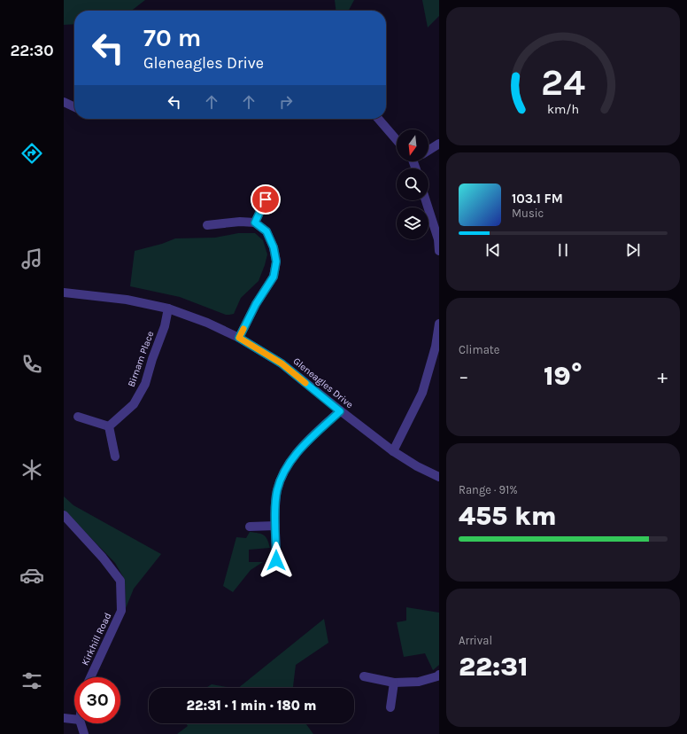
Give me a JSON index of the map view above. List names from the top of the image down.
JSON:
{
  "streets": {
    "street": ["Birnam Place", "Gleneagles Drive", "Kirkhill Road"]
  },
  "crossings": [
    ["Birnam Place", "Gleneagles Drive"]
  ],
  "north": "bottom",
  "page": {
    "tabs": "22:30",
    "turn": ["70 m", "Gleneagles Drive"],
    "song": ["103.1 FM", "Music"],
    "tile": [
      "Climate",
      ["Range · 91%", "455 km"],
      ["Arrival", "22:31"]
    ],
    "heat": ["−", "19°", "+"],
    "limit": "30",
    "trip": "22:31 · 1 min · 180 m",
    "gauge": ["24", "km/h"]
  }
}
